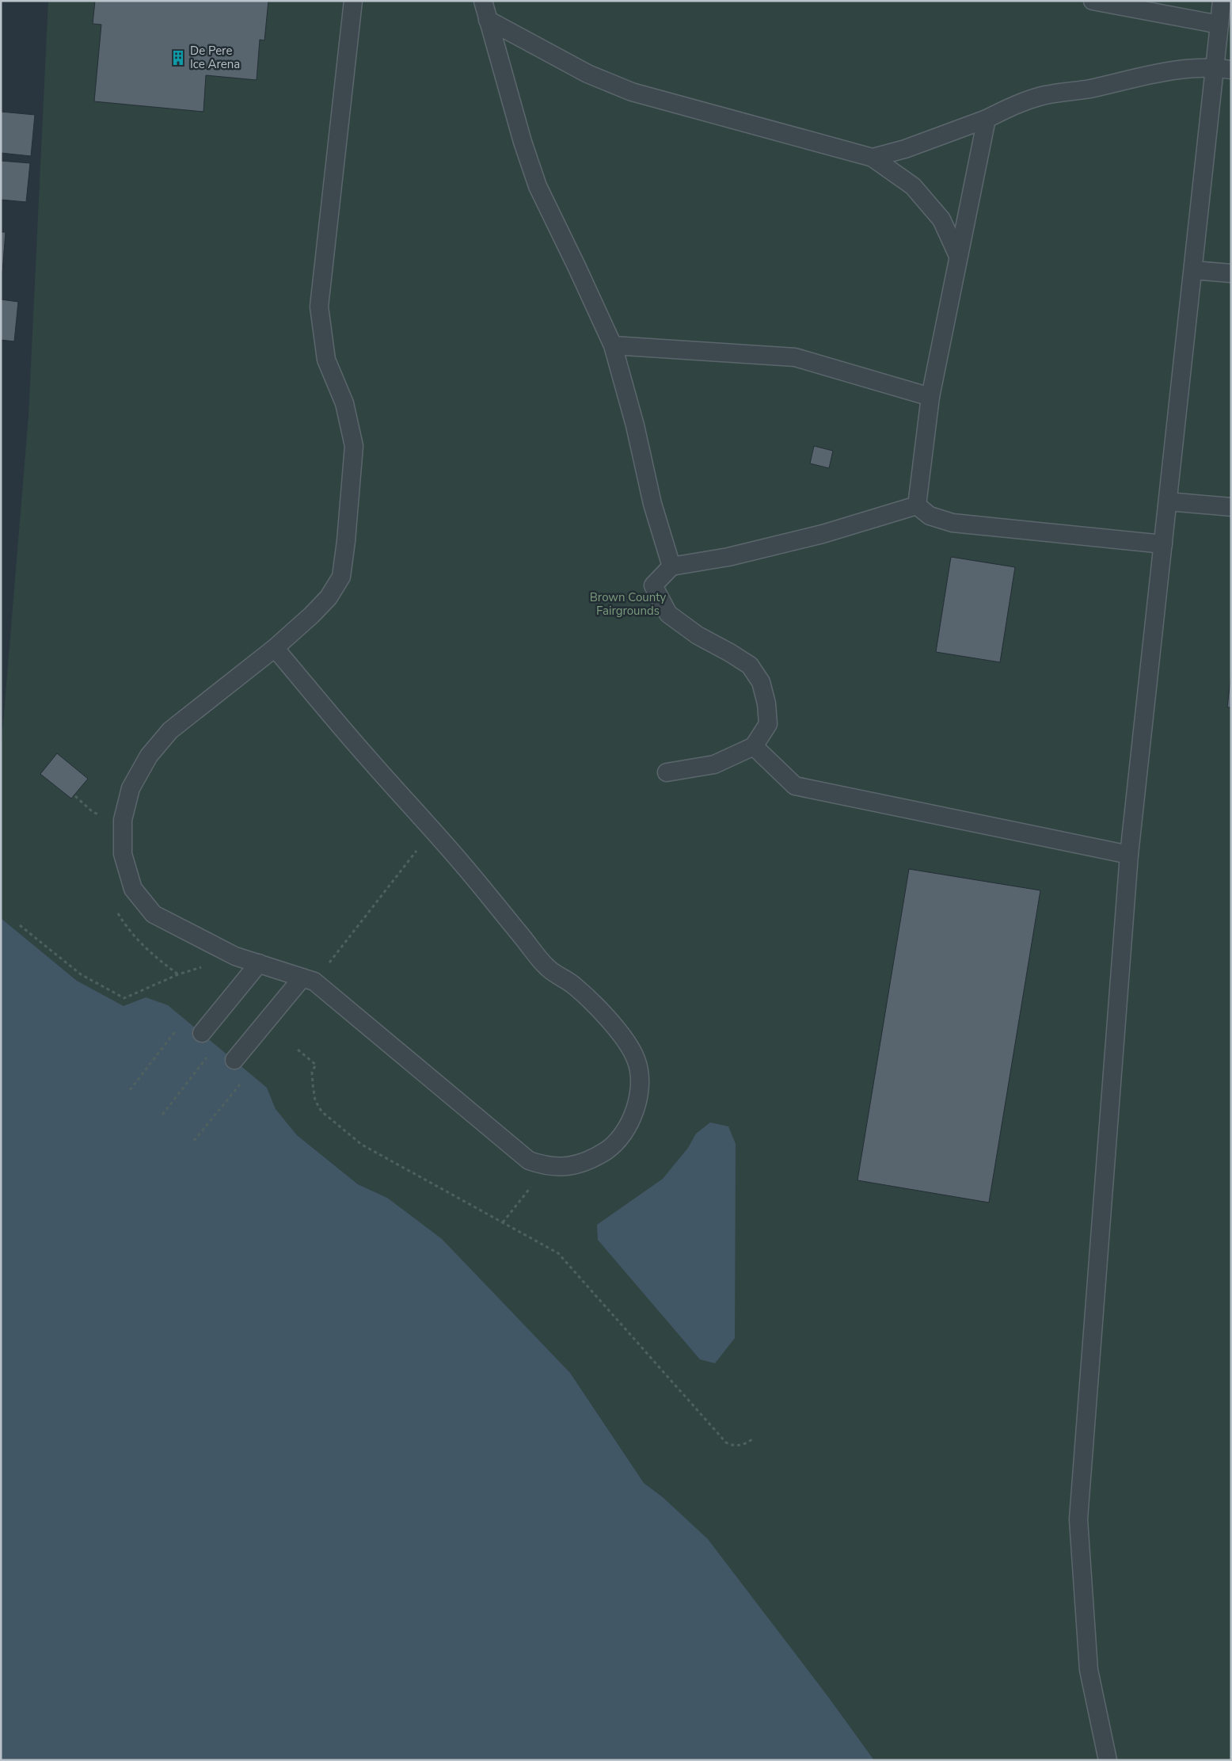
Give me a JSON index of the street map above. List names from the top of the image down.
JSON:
{
  "parks": ["Brown County Fairgrounds"],
  "places": {
    "building": ["De Pere Ice Arena"]
  }
}
